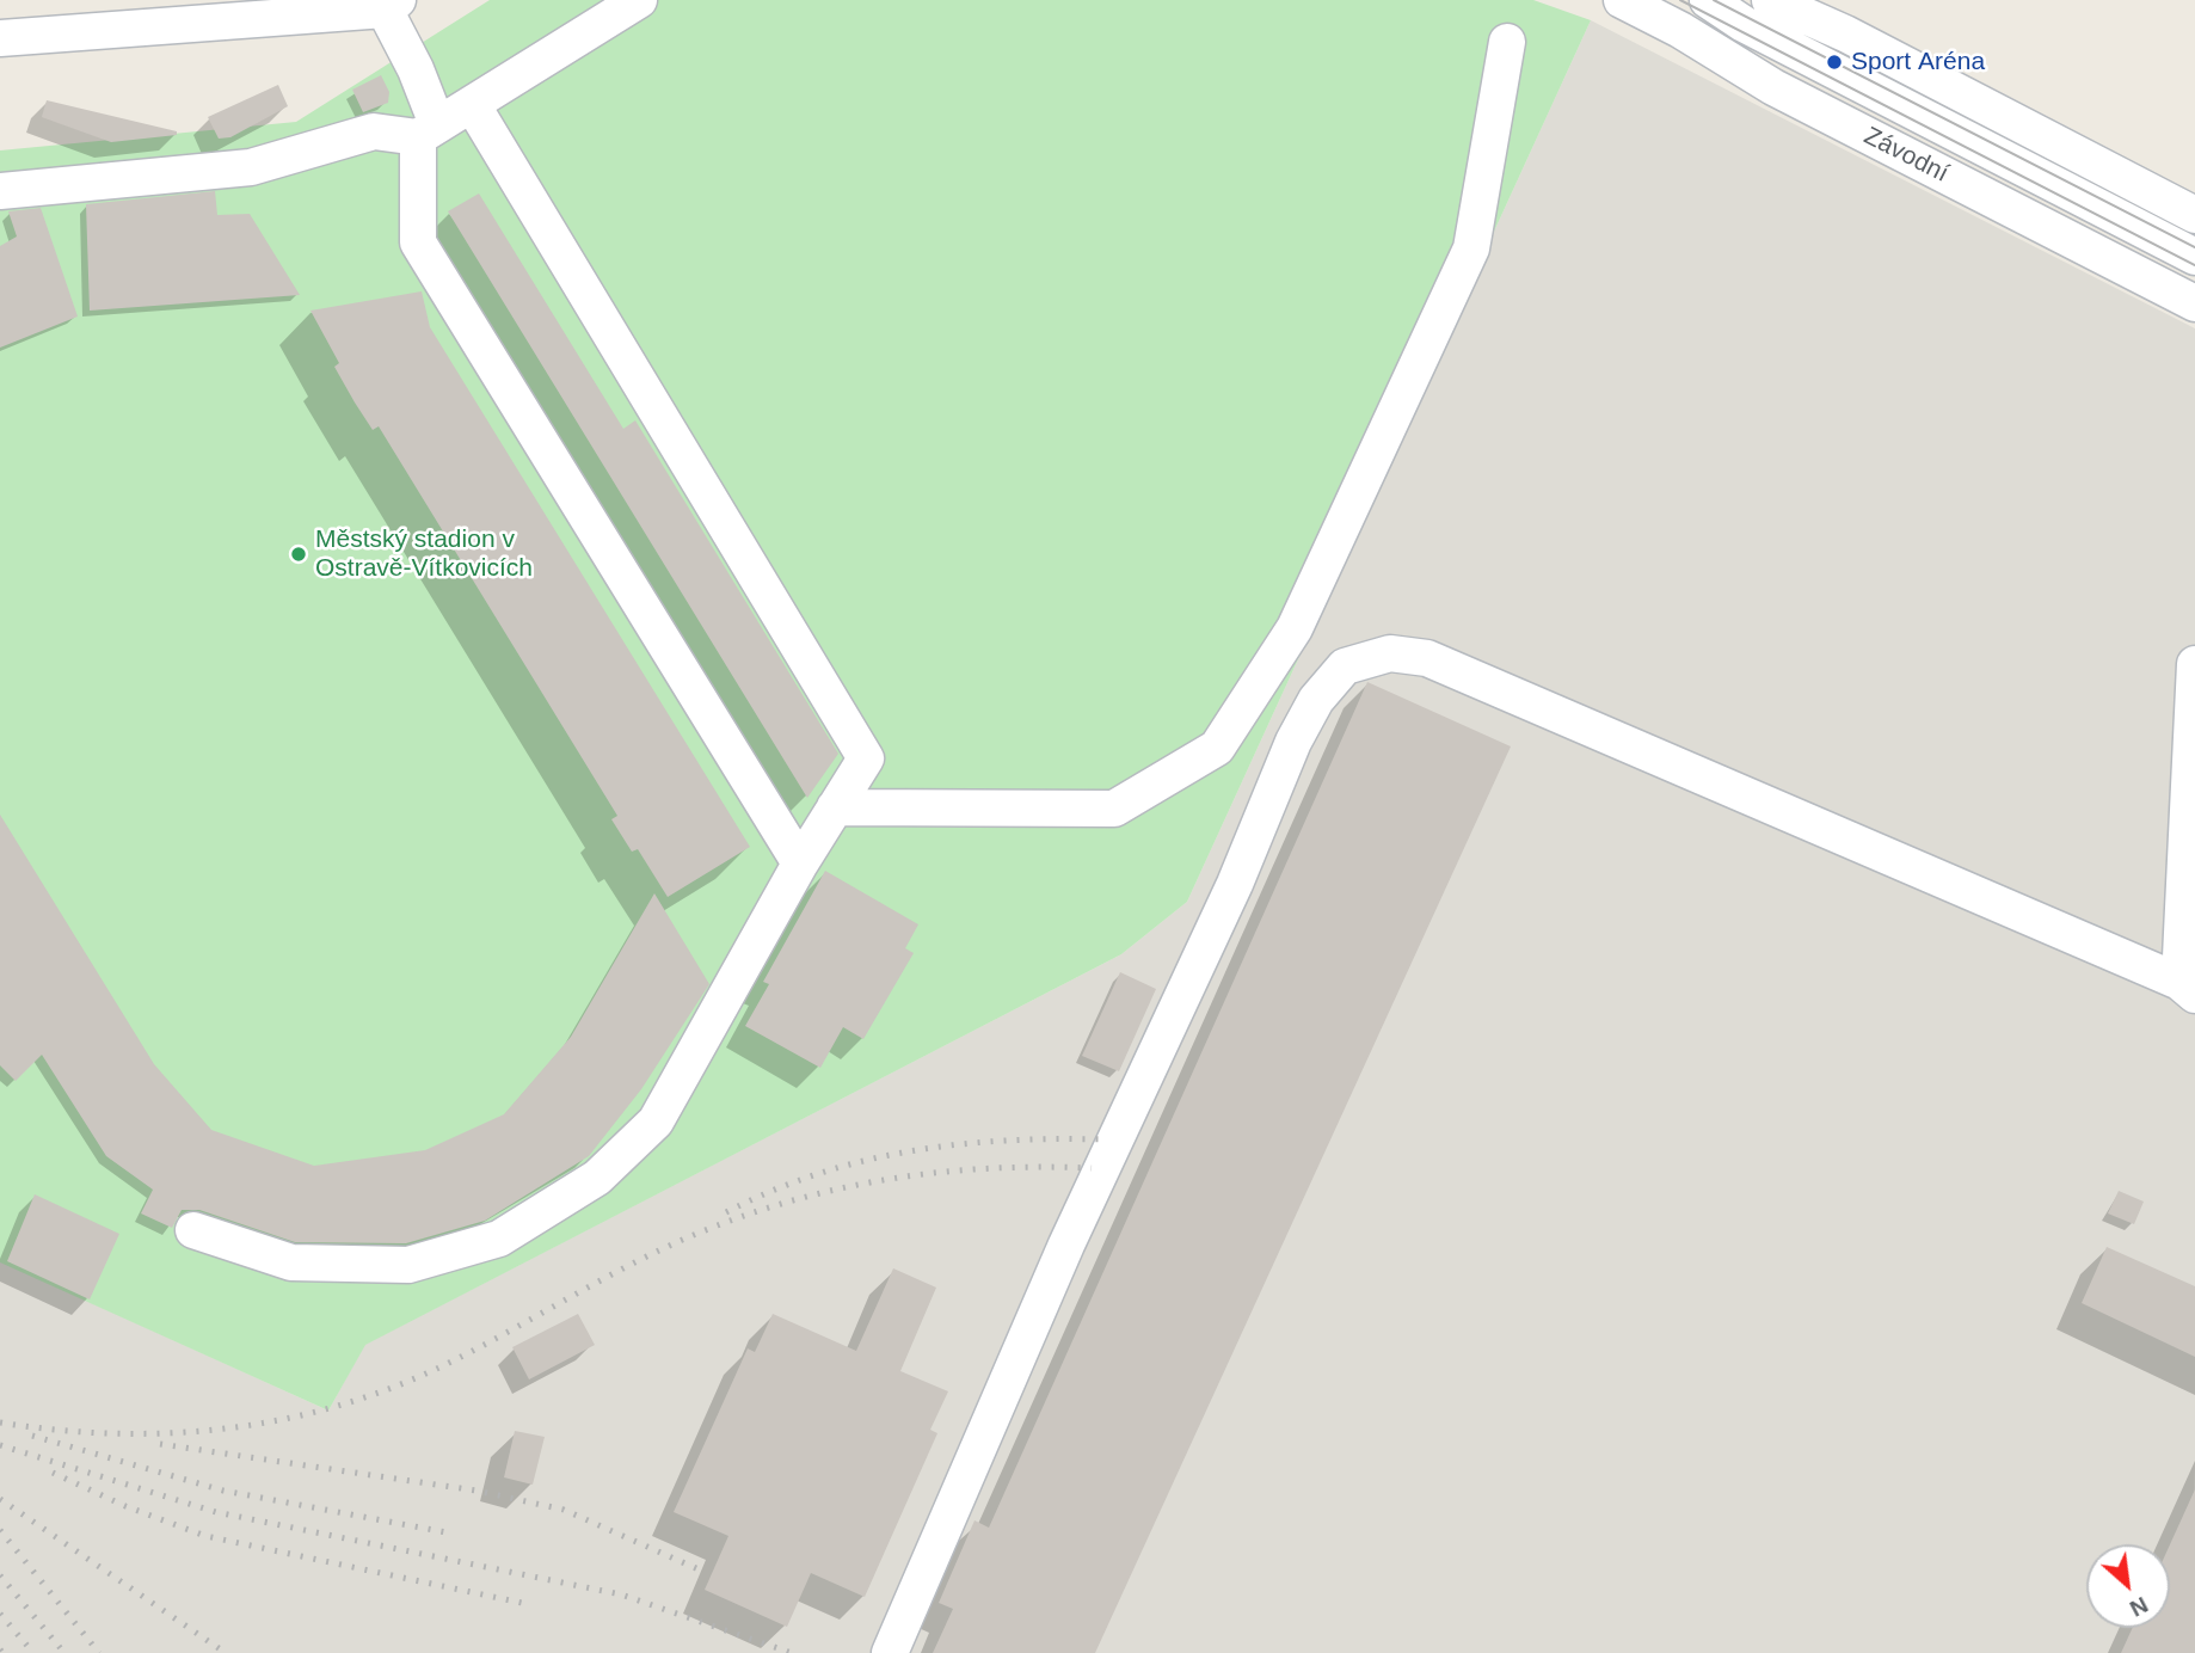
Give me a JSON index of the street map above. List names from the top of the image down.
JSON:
{
  "streets": {
    "street": ["Závodní"]
  },
  "places": ["Sport Aréna", "Městský stadion v Ostravě-Vítkovicích"],
  "north": "bottom right"
}
